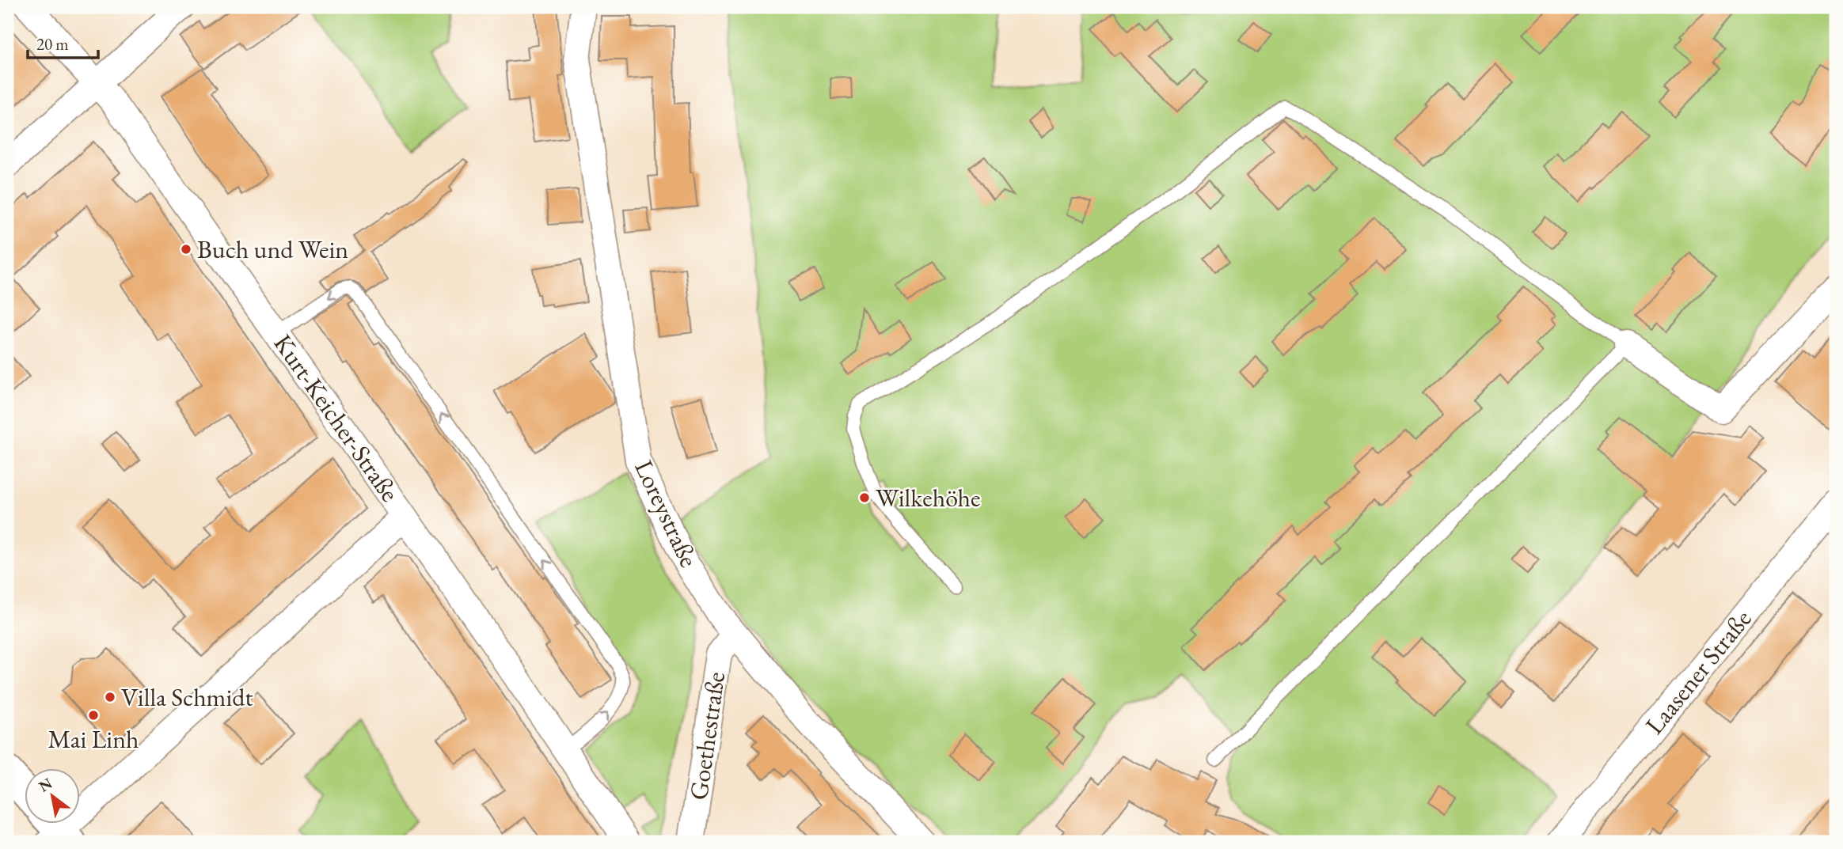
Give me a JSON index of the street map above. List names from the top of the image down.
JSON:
{
  "streets": {
    "street": [
      "Kurt-Keicher-Straße",
      "Loreystraße",
      "Laasener Straße",
      "Goethestraße"
    ]
  },
  "crossings": [
    ["Loreystraße", "Goethestraße"]
  ],
  "places": [
    "Buch und Wein",
    "Wilkehöhe",
    "Villa Schmidt",
    "Mai Linh"
  ],
  "scale_bar": "20 m",
  "north": "top left"
}
